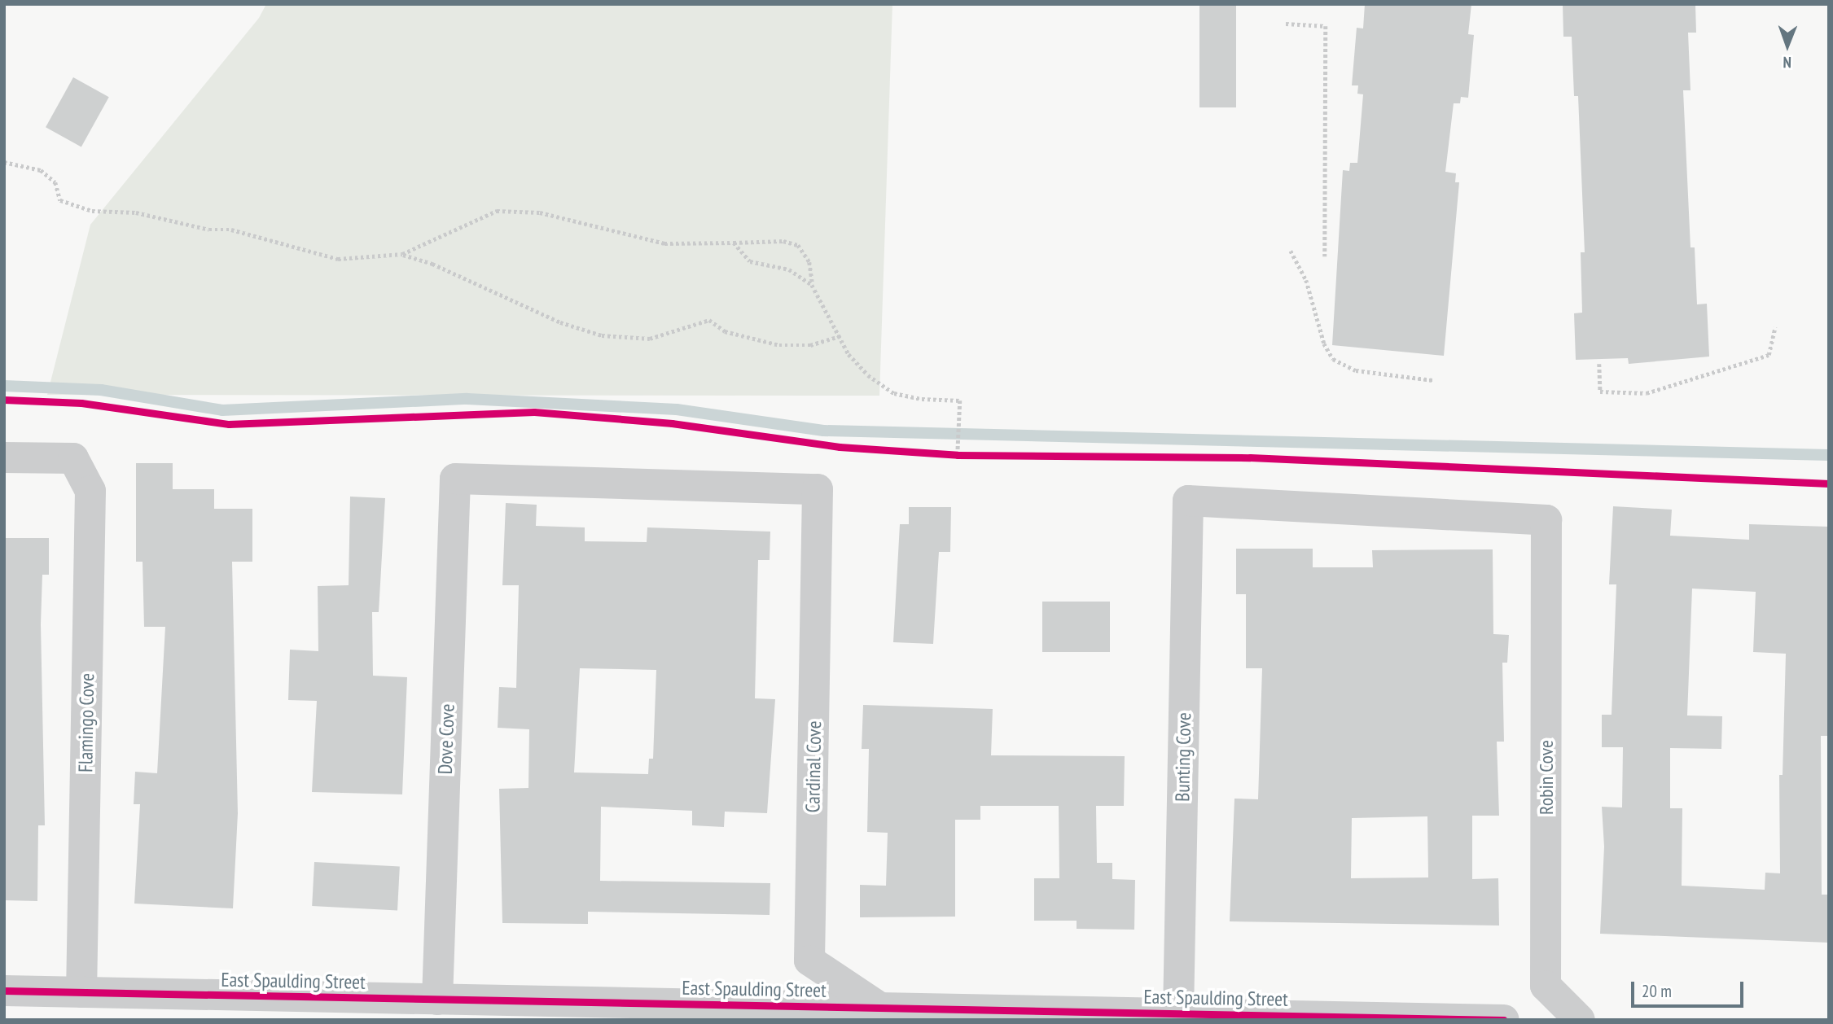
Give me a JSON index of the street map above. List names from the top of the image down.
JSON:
{
  "streets": {
    "street": [
      "Flamingo Cove",
      "Dove Cove",
      "Bunting Cove",
      "Cardinal Cove",
      "Robin Cove",
      "East Spaulding Street"
    ]
  },
  "crossings": [
    ["Flamingo Cove", "East Spaulding Street"],
    ["Dove Cove", "Cardinal Cove"],
    ["Dove Cove", "East Spaulding Street"],
    ["Bunting Cove", "Robin Cove"],
    ["Bunting Cove", "East Spaulding Street"],
    ["Cardinal Cove", "East Spaulding Street"]
  ],
  "scale_bar": "20 m",
  "north": "bottom"
}
